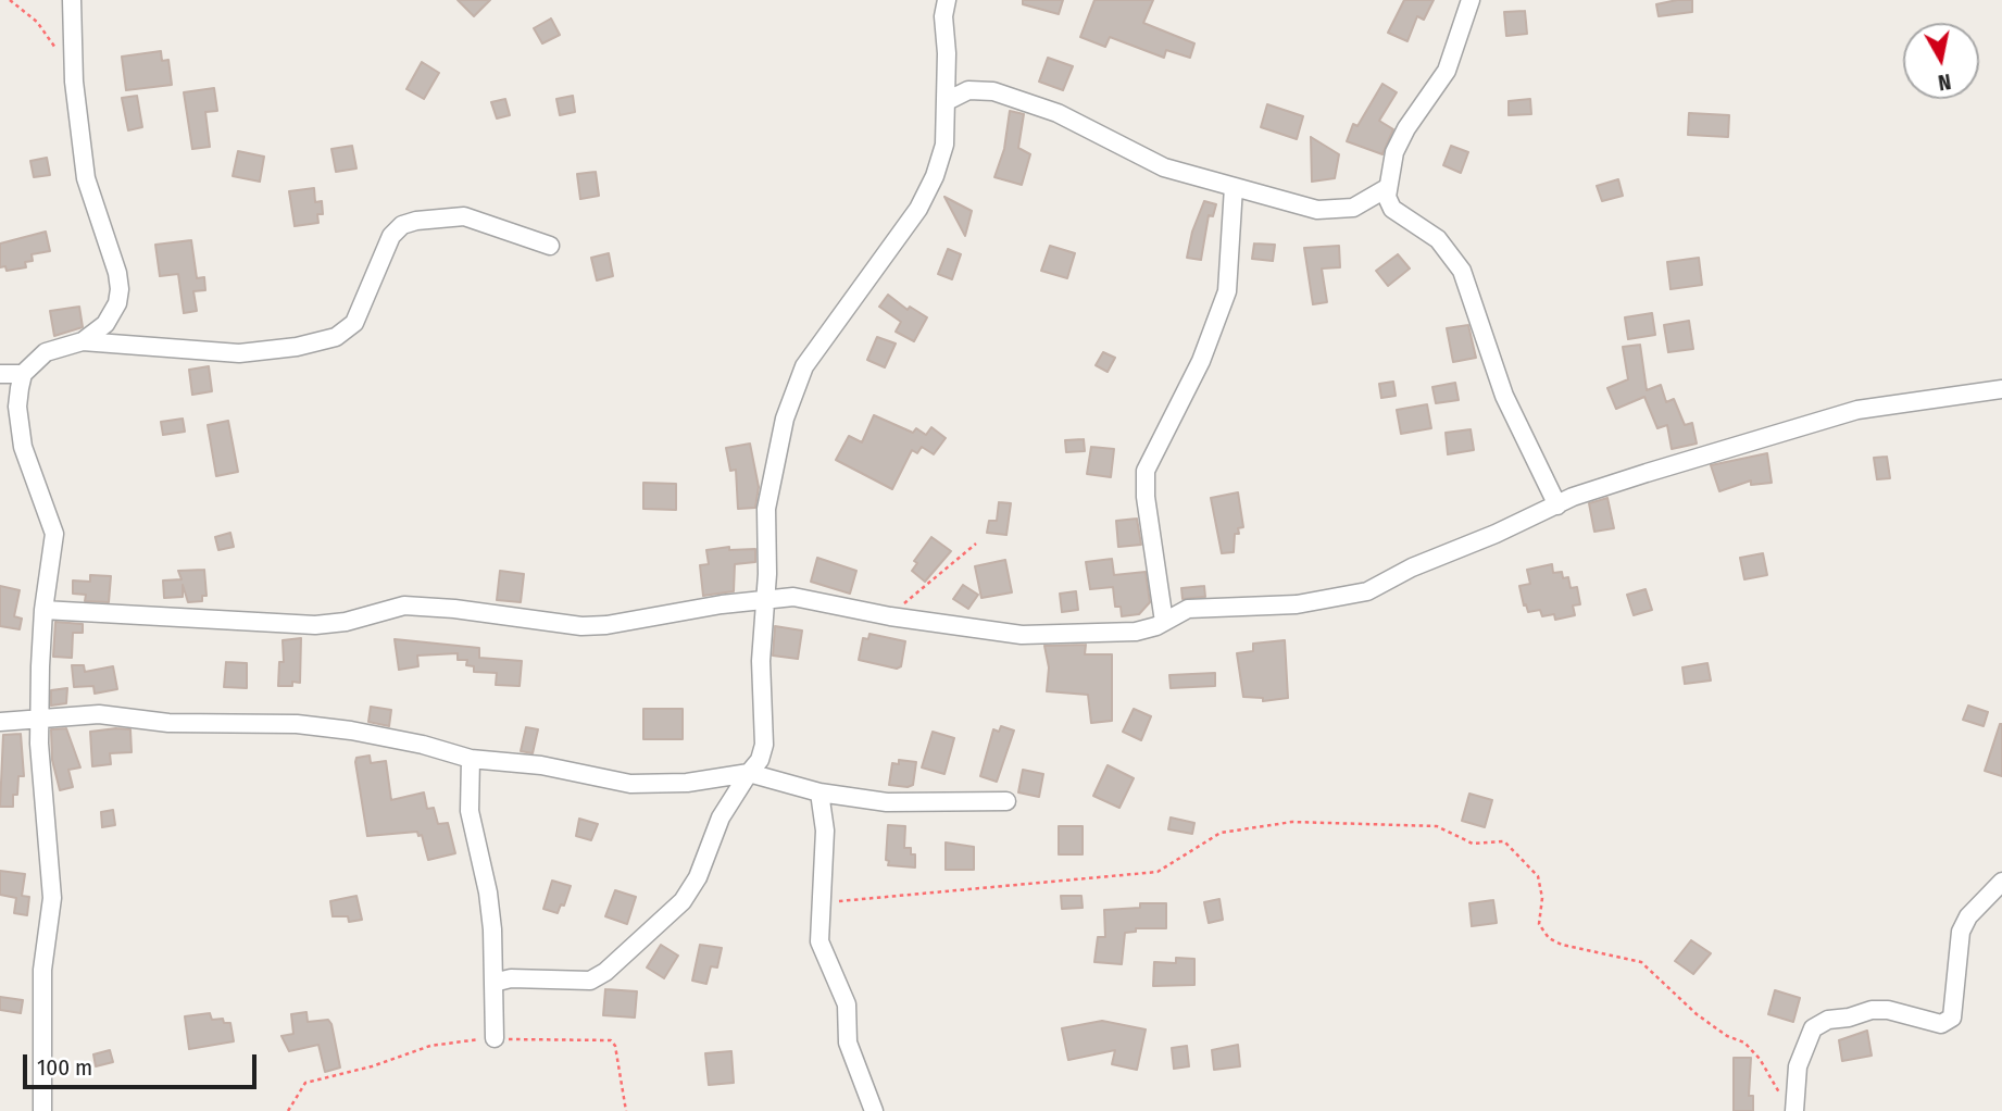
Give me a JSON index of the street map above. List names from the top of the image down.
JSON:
{
  "scale_bar": "100 m",
  "north": "bottom"
}
